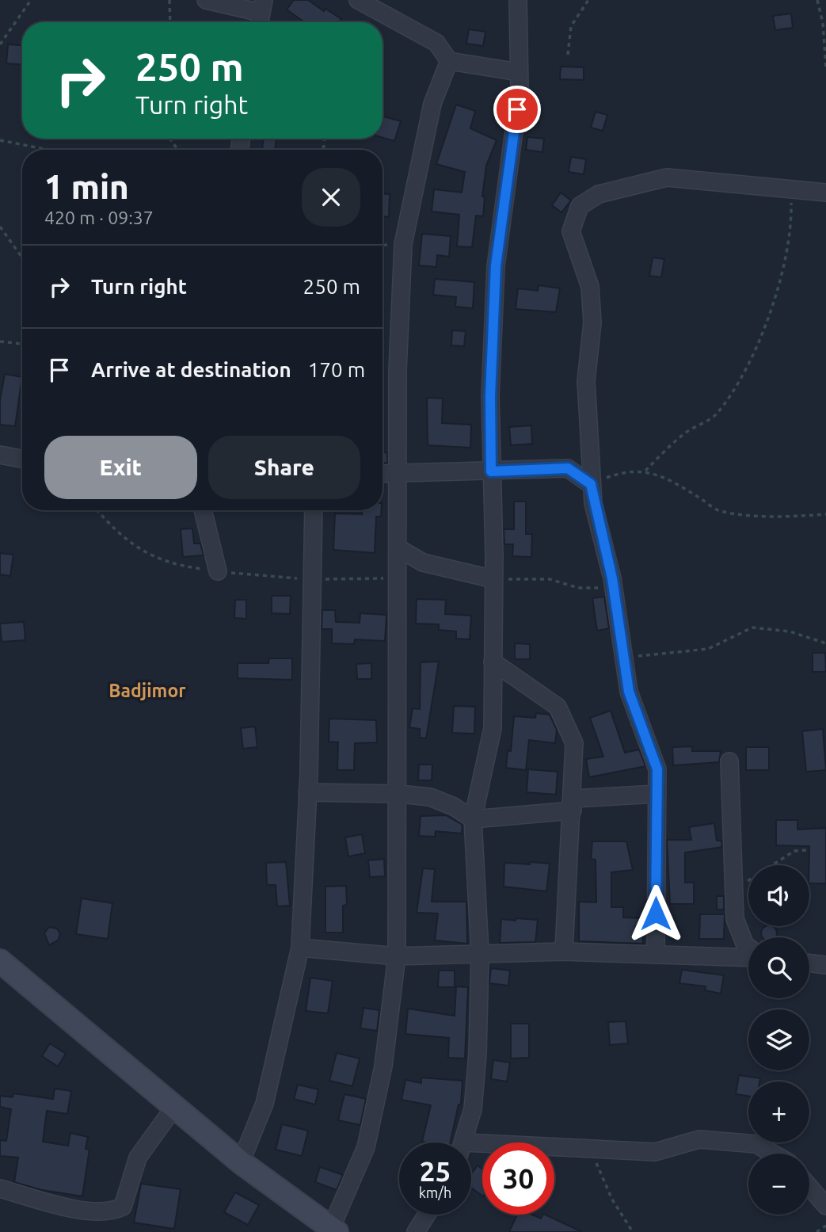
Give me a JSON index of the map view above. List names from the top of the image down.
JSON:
{
  "districts": ["Badjimor"],
  "page": {
    "turn": ["250 m", "Turn right"],
    "heading": ["1 min", "420 m · 09:37"],
    "list": [
      {
        "name": "Turn right",
        "value": "250 m"
      },
      {
        "name": "Arrive at destination",
        "value": "170 m"
      }
    ],
    "buttons": ["Exit", "Share"],
    "map_buttons": ["+", "−"],
    "speed": "25 km/h",
    "limit": "30"
  }
}
